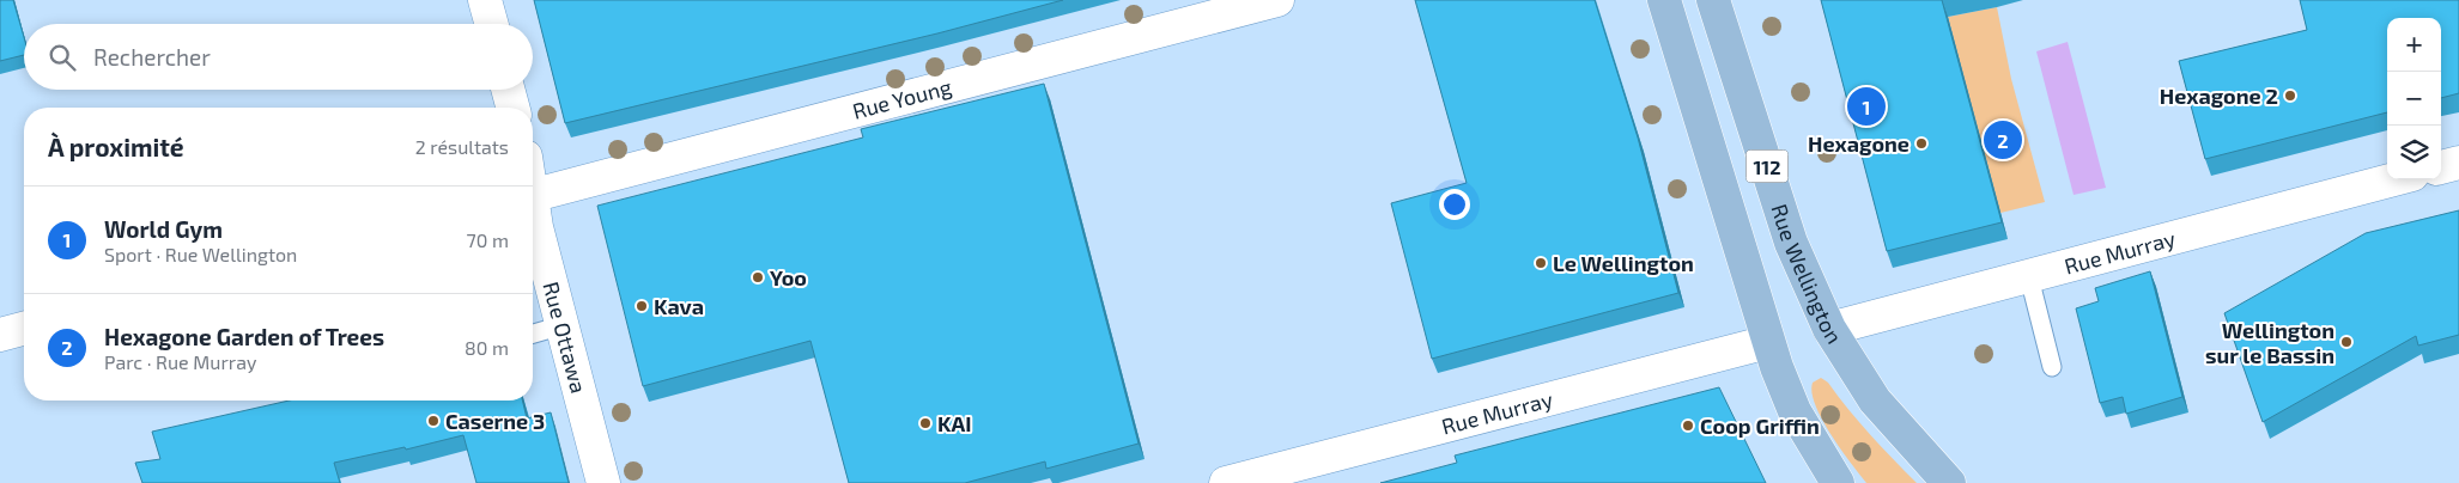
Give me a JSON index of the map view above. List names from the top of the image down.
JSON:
{
  "streets": {
    "main road": ["112", "Rue Wellington"],
    "street": ["Rue Young", "Rue Murray", "Rue Ottawa"]
  },
  "crossings": [
    ["112", "Rue Murray"],
    ["Rue Murray", "Rue Wellington"]
  ],
  "places": [
    "Hexagone 2",
    "Hexagone",
    "Le Wellington",
    "Yoo",
    "Kava",
    "Wellington sur le Bassin",
    "Caserne 3",
    "KAI",
    "Coop Griffin"
  ],
  "page": {
    "map_buttons": ["+", "−"],
    "search": "Rechercher",
    "pins": ["1", "2"],
    "heading": ["À proximité", "2 résultats"],
    "list": [
      {
        "mark": "1",
        "name": "World Gym",
        "note": "Sport · Rue Wellington",
        "value": "70 m"
      },
      {
        "mark": "2",
        "name": "Hexagone Garden of Trees",
        "note": "Parc · Rue Murray",
        "value": "80 m"
      }
    ]
  }
}
